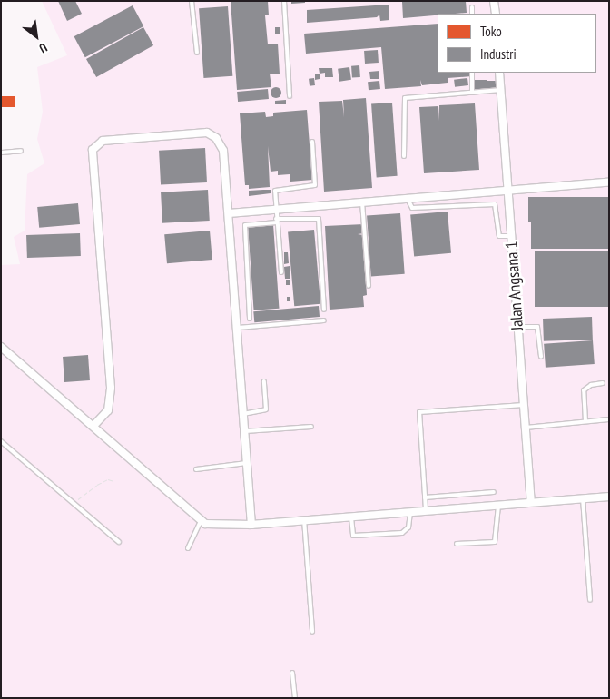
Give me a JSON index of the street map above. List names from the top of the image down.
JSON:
{
  "streets": {
    "street": ["Jalan Angsana 1"]
  },
  "legend": ["Toko", "Industri"],
  "north": "bottom right"
}
